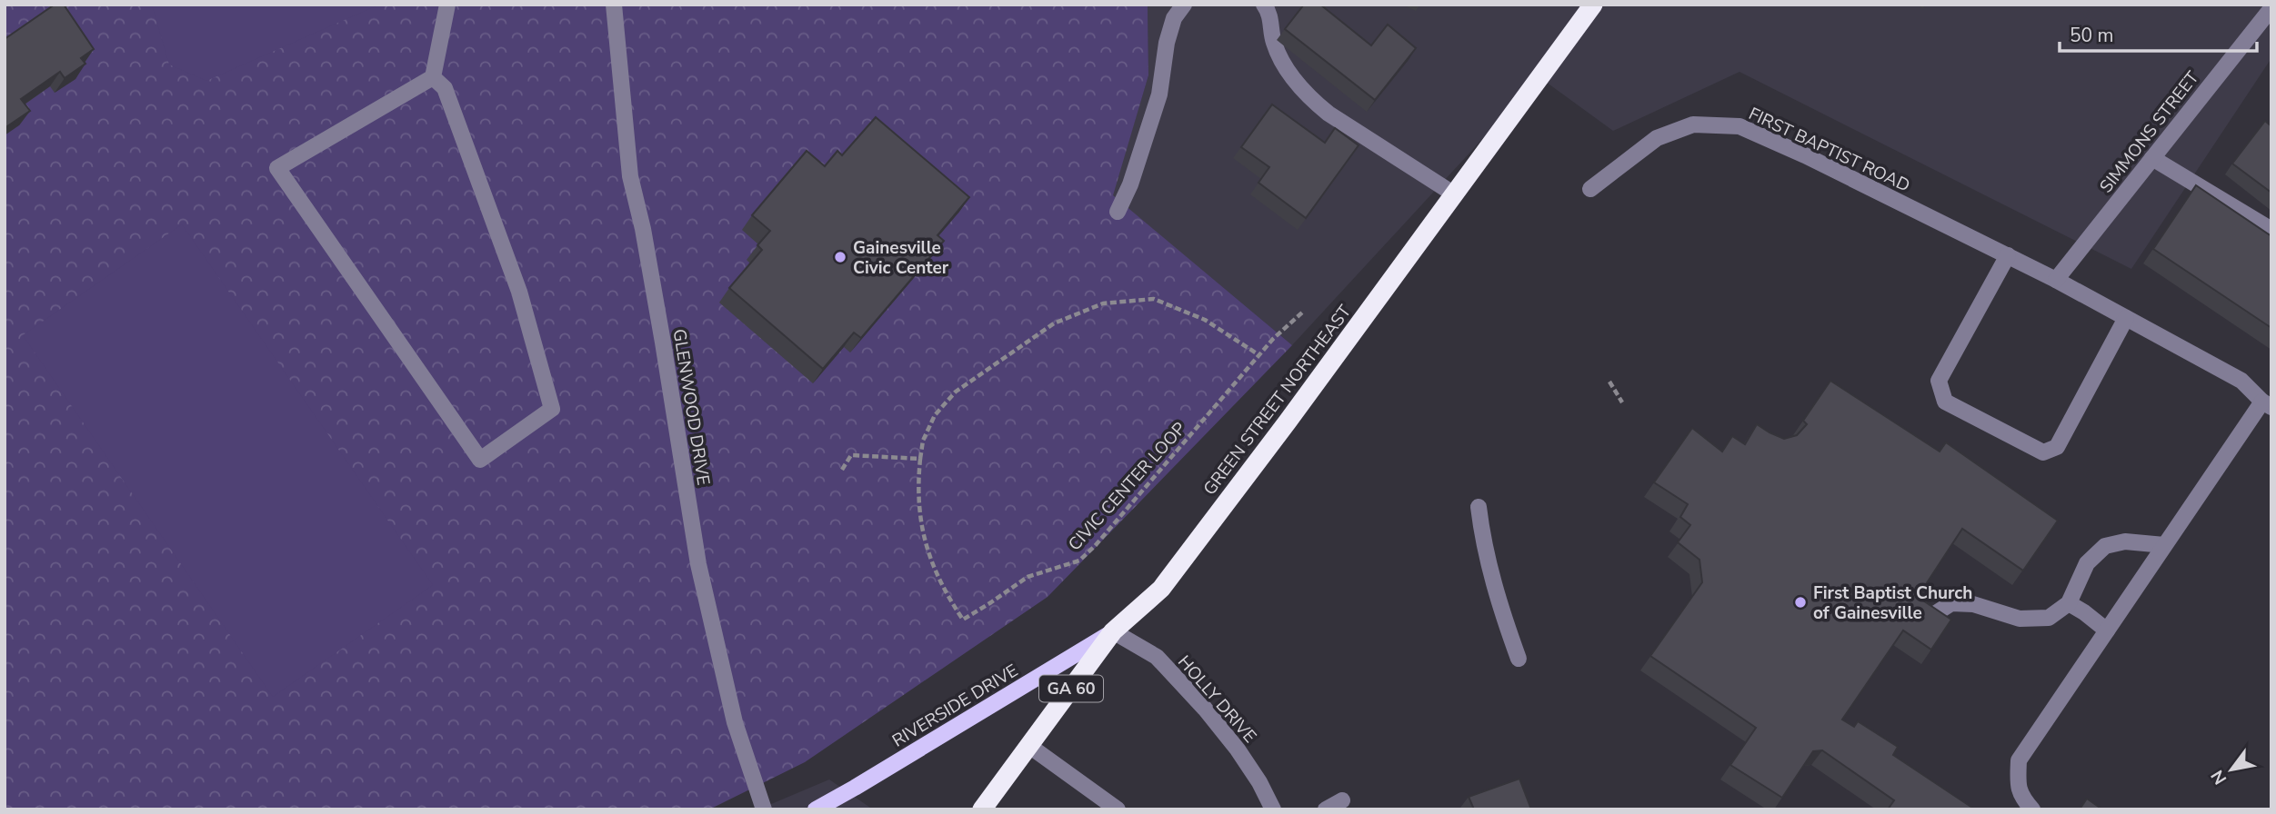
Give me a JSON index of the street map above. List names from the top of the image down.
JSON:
{
  "streets": {
    "highway": ["GREEN STREET NORTHEAST", "GA 60"],
    "main road": ["RIVERSIDE DRIVE"],
    "street": [
      "SIMMONS STREET",
      "FIRST BAPTIST ROAD",
      "GLENWOOD DRIVE",
      "HOLLY DRIVE"
    ],
    "path": ["CIVIC CENTER LOOP"]
  },
  "crossings": [
    ["SIMMONS STREET", "FIRST BAPTIST ROAD"],
    ["GREEN STREET NORTHEAST", "HOLLY DRIVE"],
    ["GREEN STREET NORTHEAST", "RIVERSIDE DRIVE"],
    ["HOLLY DRIVE", "RIVERSIDE DRIVE"]
  ],
  "places": ["Gainesville Civic Center", "First Baptist Church of Gainesville"],
  "scale_bar": "50 m",
  "north": "bottom left"
}
